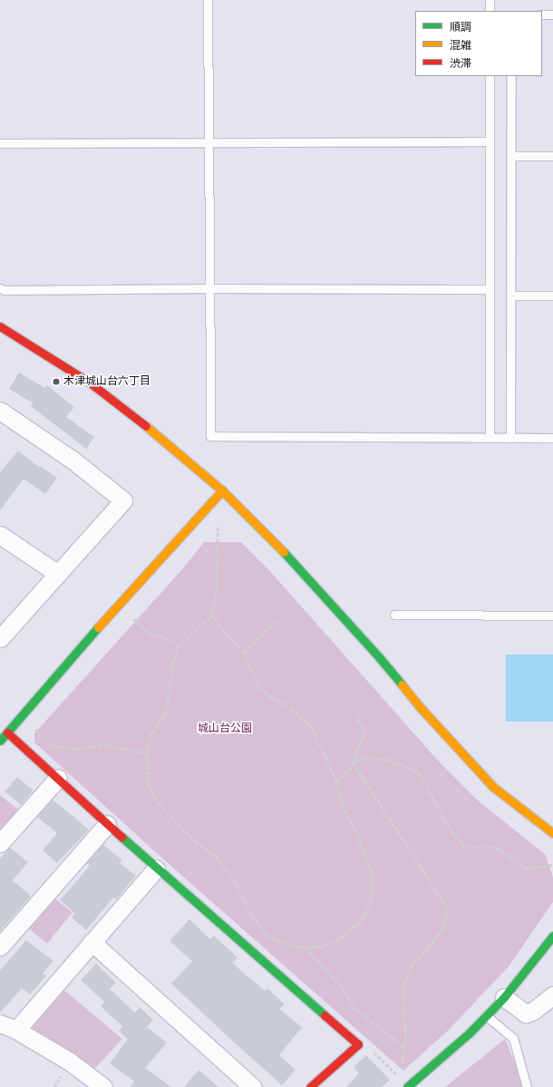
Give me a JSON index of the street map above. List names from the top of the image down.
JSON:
{
  "parks": ["城山台公園"],
  "places": ["木津城山台六丁目"],
  "legend": ["順調", "混雑", "渋滞"]
}
